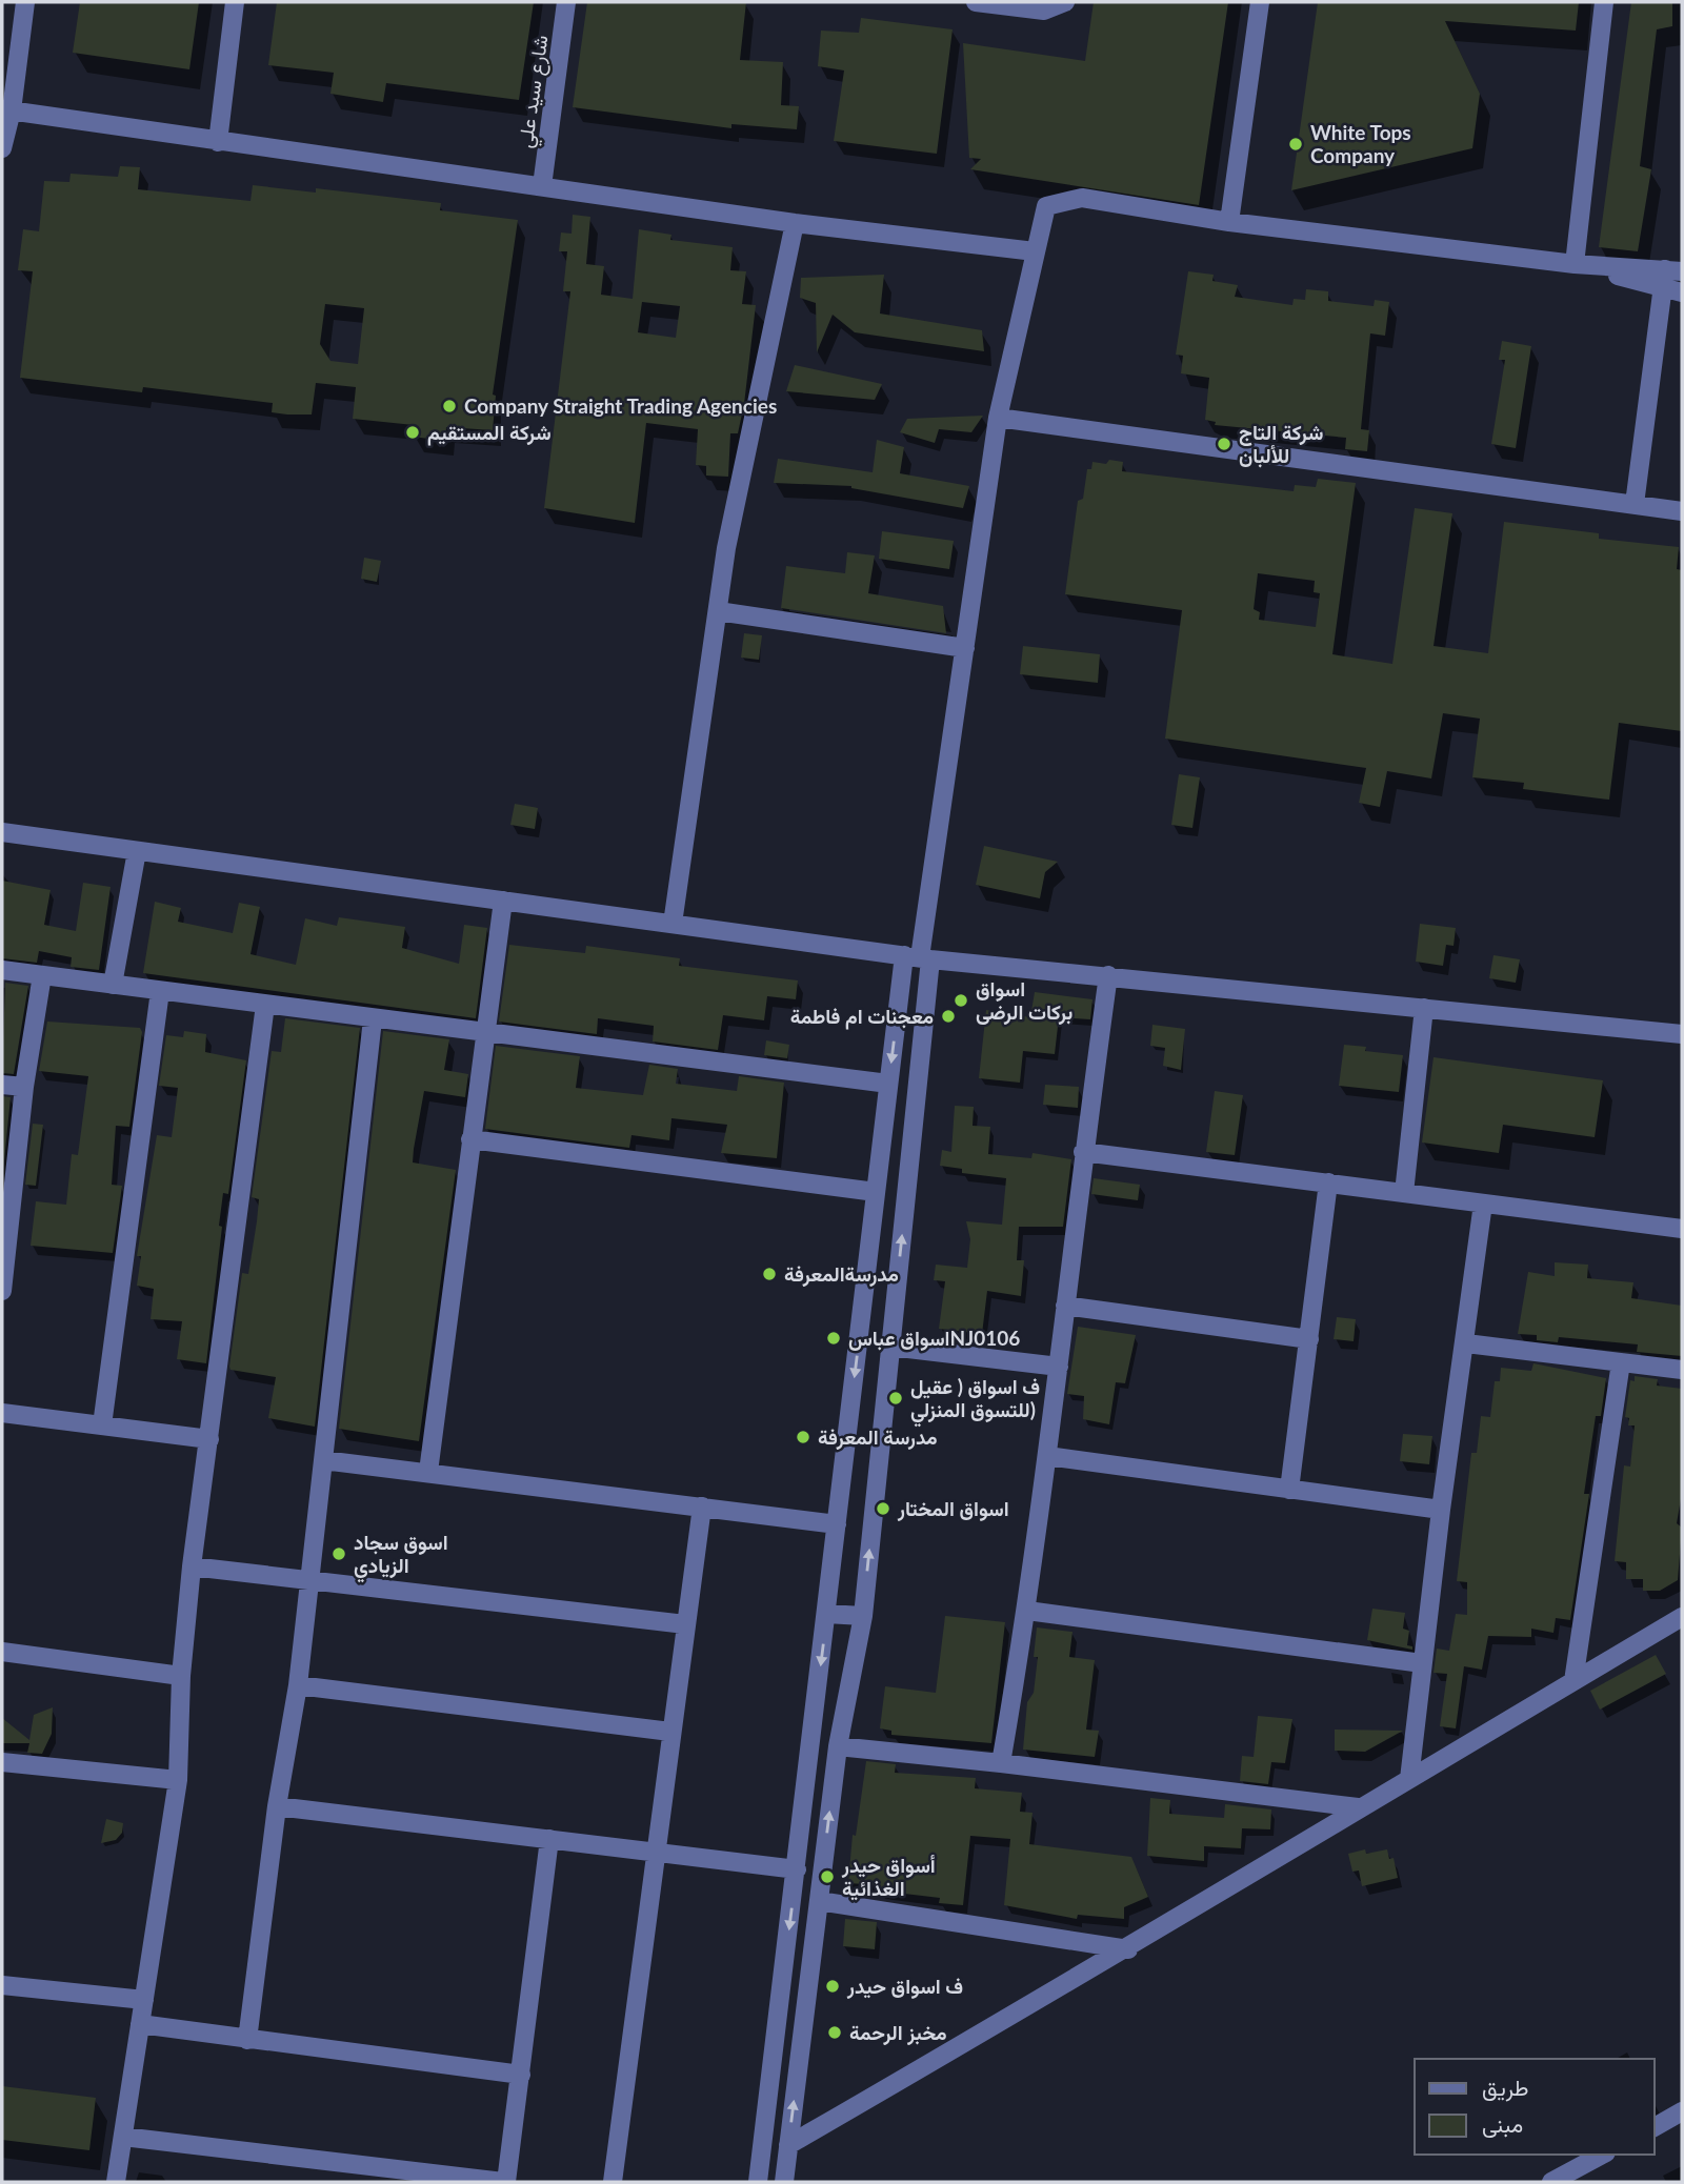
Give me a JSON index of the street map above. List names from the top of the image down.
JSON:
{
  "streets": {
    "street": ["شارع سيد علي"]
  },
  "places": [
    "White Tops Company",
    "Company Straight Trading Agencies",
    "شركة المستقيم",
    "شركة التاج للألبان",
    "اسواق بركات الرضى",
    "معجنات ام فاطمة",
    "مدرسةالمعرفة",
    "اسواق عباسNJ0106",
    "ف اسواق ( عقيل للتسوق المنزلي)",
    "مدرسة المعرفة",
    "اسواق المختار",
    "اسوق سجاد الزيادي",
    "أسواق حيدر الغذائية",
    "ف اسواق حيدر",
    "مخبز الرحمة"
  ],
  "legend": ["طريق", "مبنى"]
}
